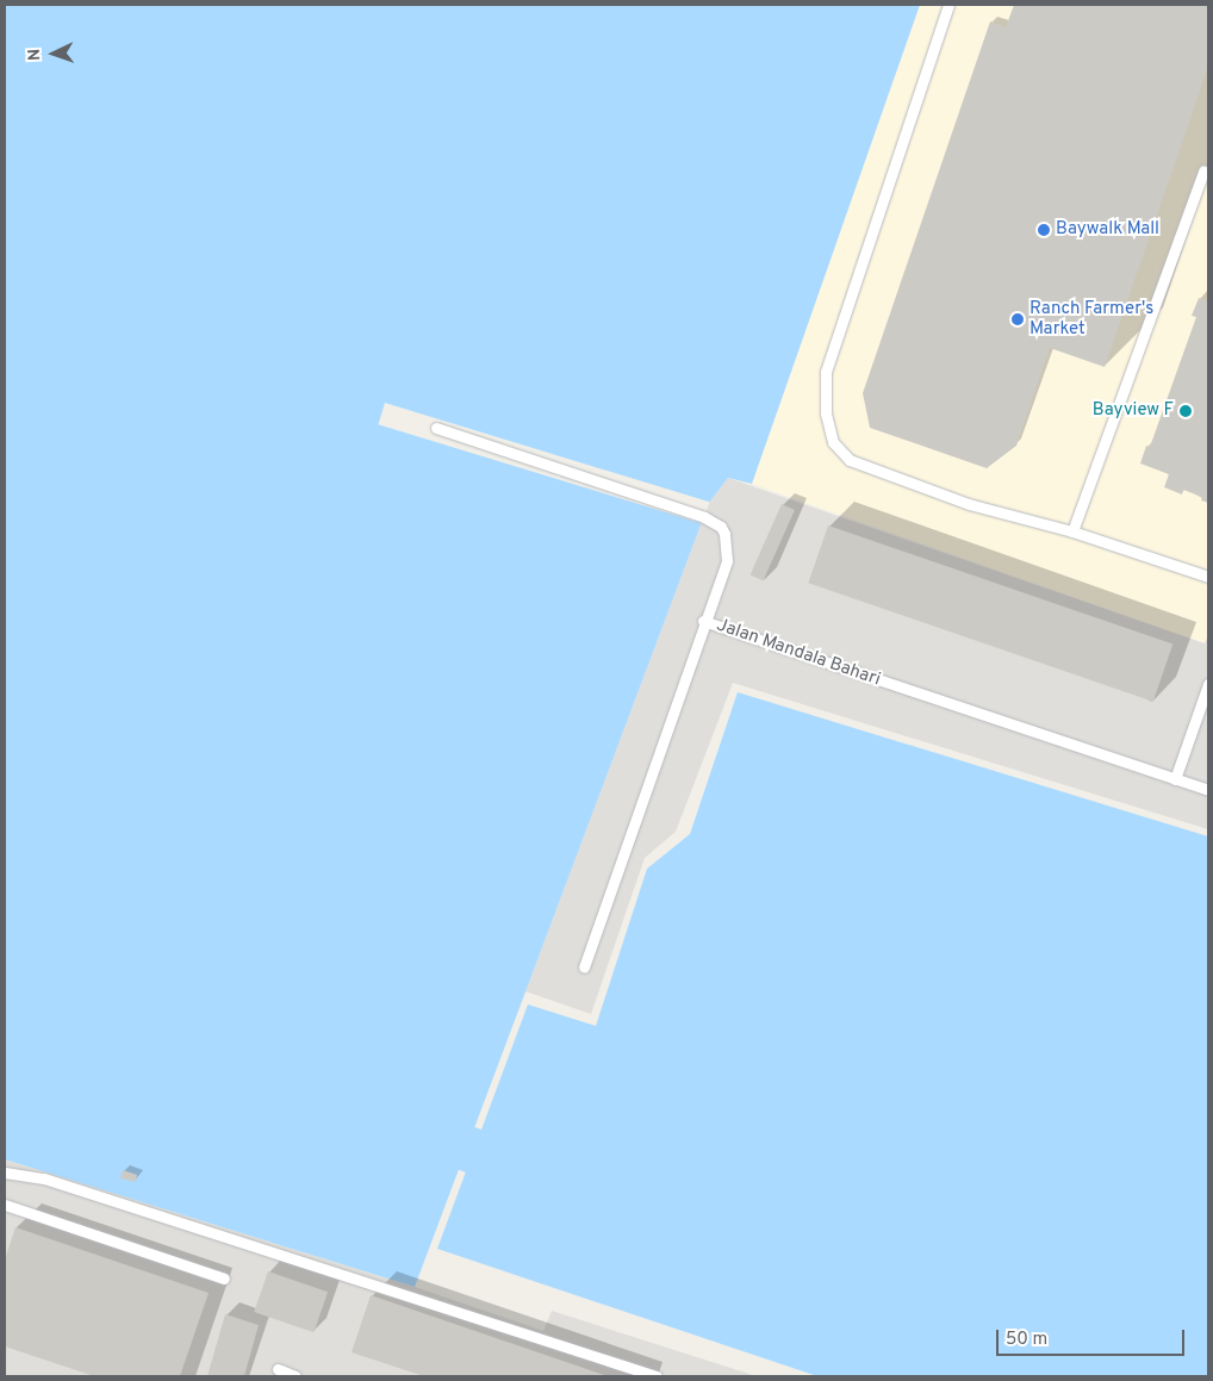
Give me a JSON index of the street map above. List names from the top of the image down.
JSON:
{
  "streets": {
    "lane": ["Jalan Mandala Bahari"]
  },
  "places": ["Baywalk Mall", "Ranch Farmer's Market", "Bayview F"],
  "scale_bar": "50 m",
  "north": "left"
}
